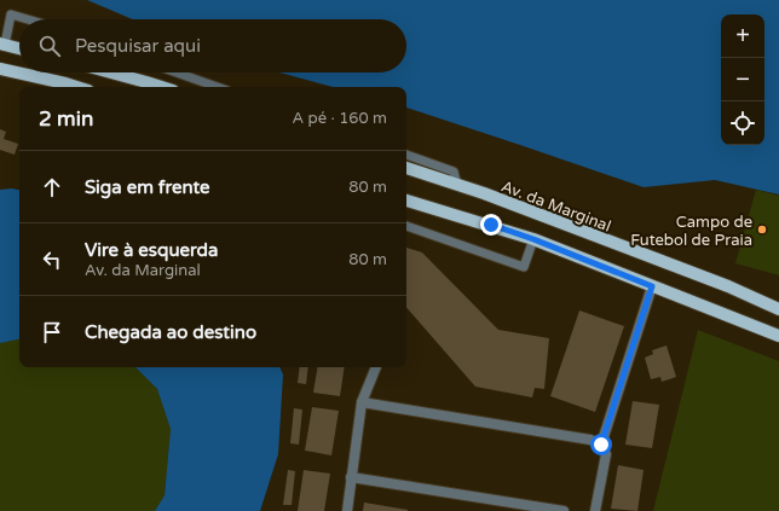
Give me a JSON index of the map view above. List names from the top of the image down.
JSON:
{
  "streets": {
    "main road": ["Av. da Marginal"]
  },
  "places": ["Campo de Futebol de Praia"],
  "page": {
    "map_buttons": ["+", "−"],
    "search": "Pesquisar aqui",
    "heading": ["2 min", "A pé · 160 m"],
    "list": [
      ["Siga em frente", "80 m"],
      ["Vire à esquerda", "Av. da Marginal", "80 m"],
      "Chegada ao destino"
    ]
  }
}
